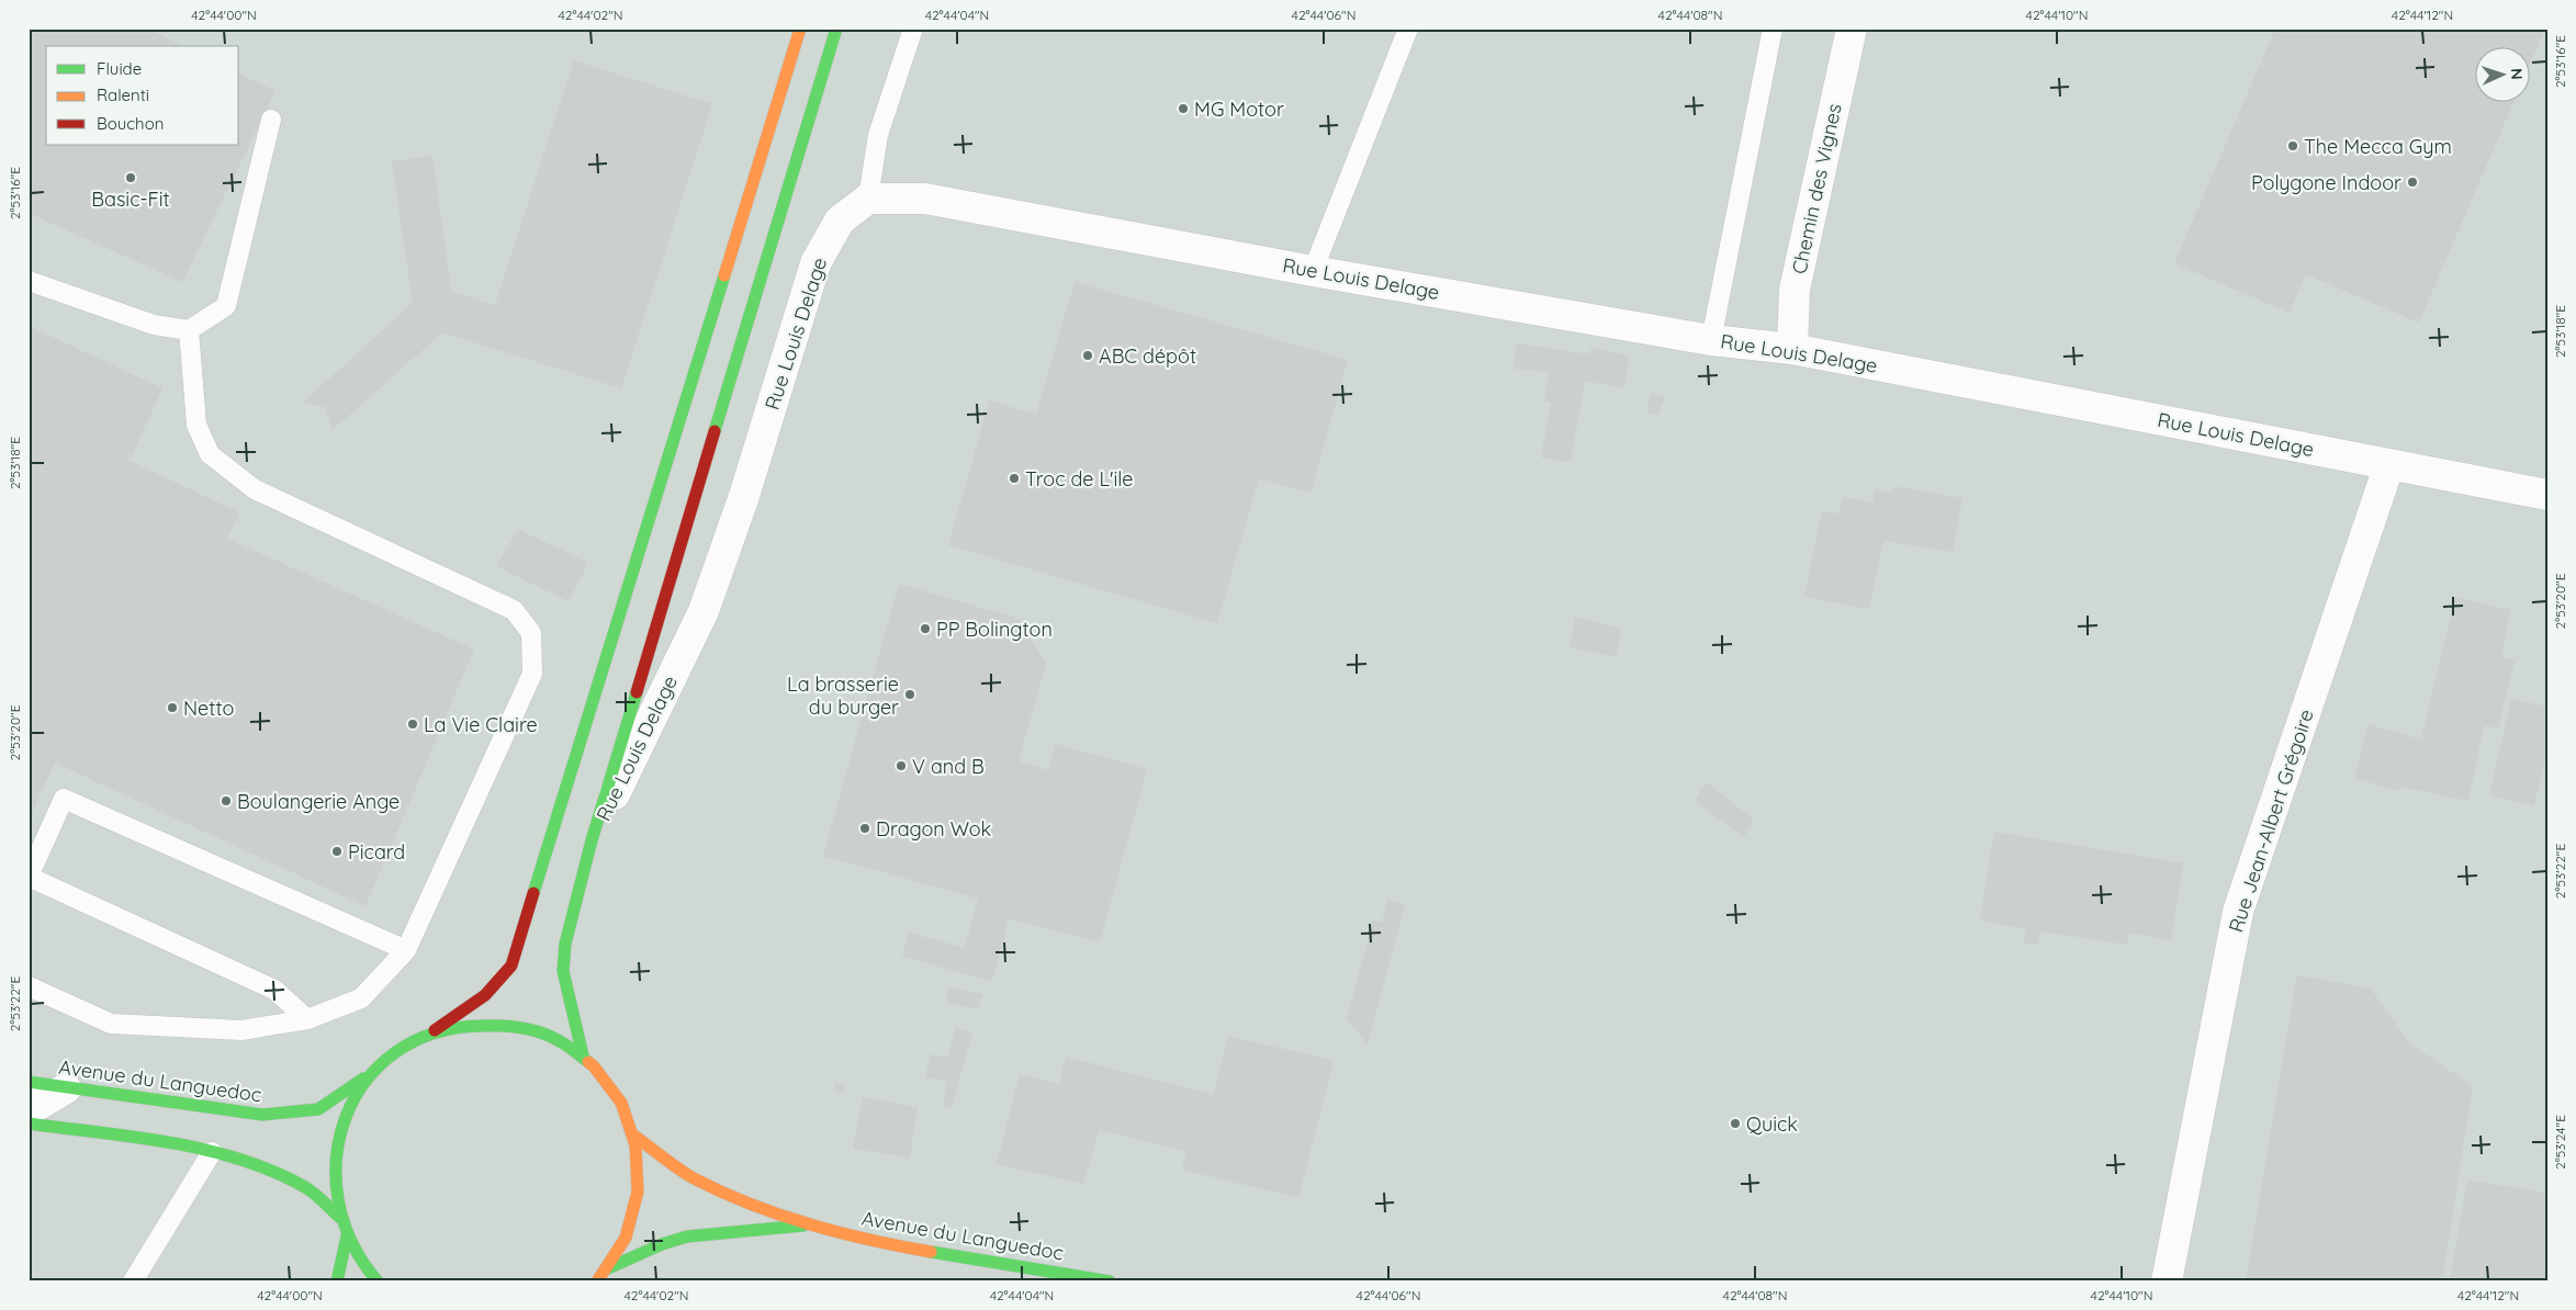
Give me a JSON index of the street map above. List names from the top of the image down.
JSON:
{
  "streets": {
    "main road": ["Avenue du Languedoc"],
    "street": ["Chemin des Vignes", "Rue Louis Delage", "Rue Jean-Albert Grégoire"]
  },
  "crossings": [
    ["Chemin des Vignes", "Rue Louis Delage"],
    ["Rue Louis Delage", "Rue Jean-Albert Grégoire"]
  ],
  "places": [
    "MG Motor",
    "The Mecca Gym",
    "Basic-Fit",
    "Polygone Indoor",
    "ABC dépôt",
    "Troc de L'ile",
    "PP Bolington",
    "La brasserie du burger",
    "Netto",
    "La Vie Claire",
    "V and B",
    "Boulangerie Ange",
    "Dragon Wok",
    "Picard",
    "Quick"
  ],
  "legend": ["Fluide", "Ralenti", "Bouchon"],
  "north": "right",
  "coordinates": [
    "42°44'00\"N",
    "42°44'02\"N",
    "42°44'04\"N",
    "42°44'06\"N",
    "42°44'08\"N",
    "42°44'10\"N",
    "42°44'12\"N",
    "2°53'16\"E",
    "2°53'18\"E",
    "2°53'20\"E",
    "2°53'22\"E",
    "2°53'24\"E"
  ]
}
